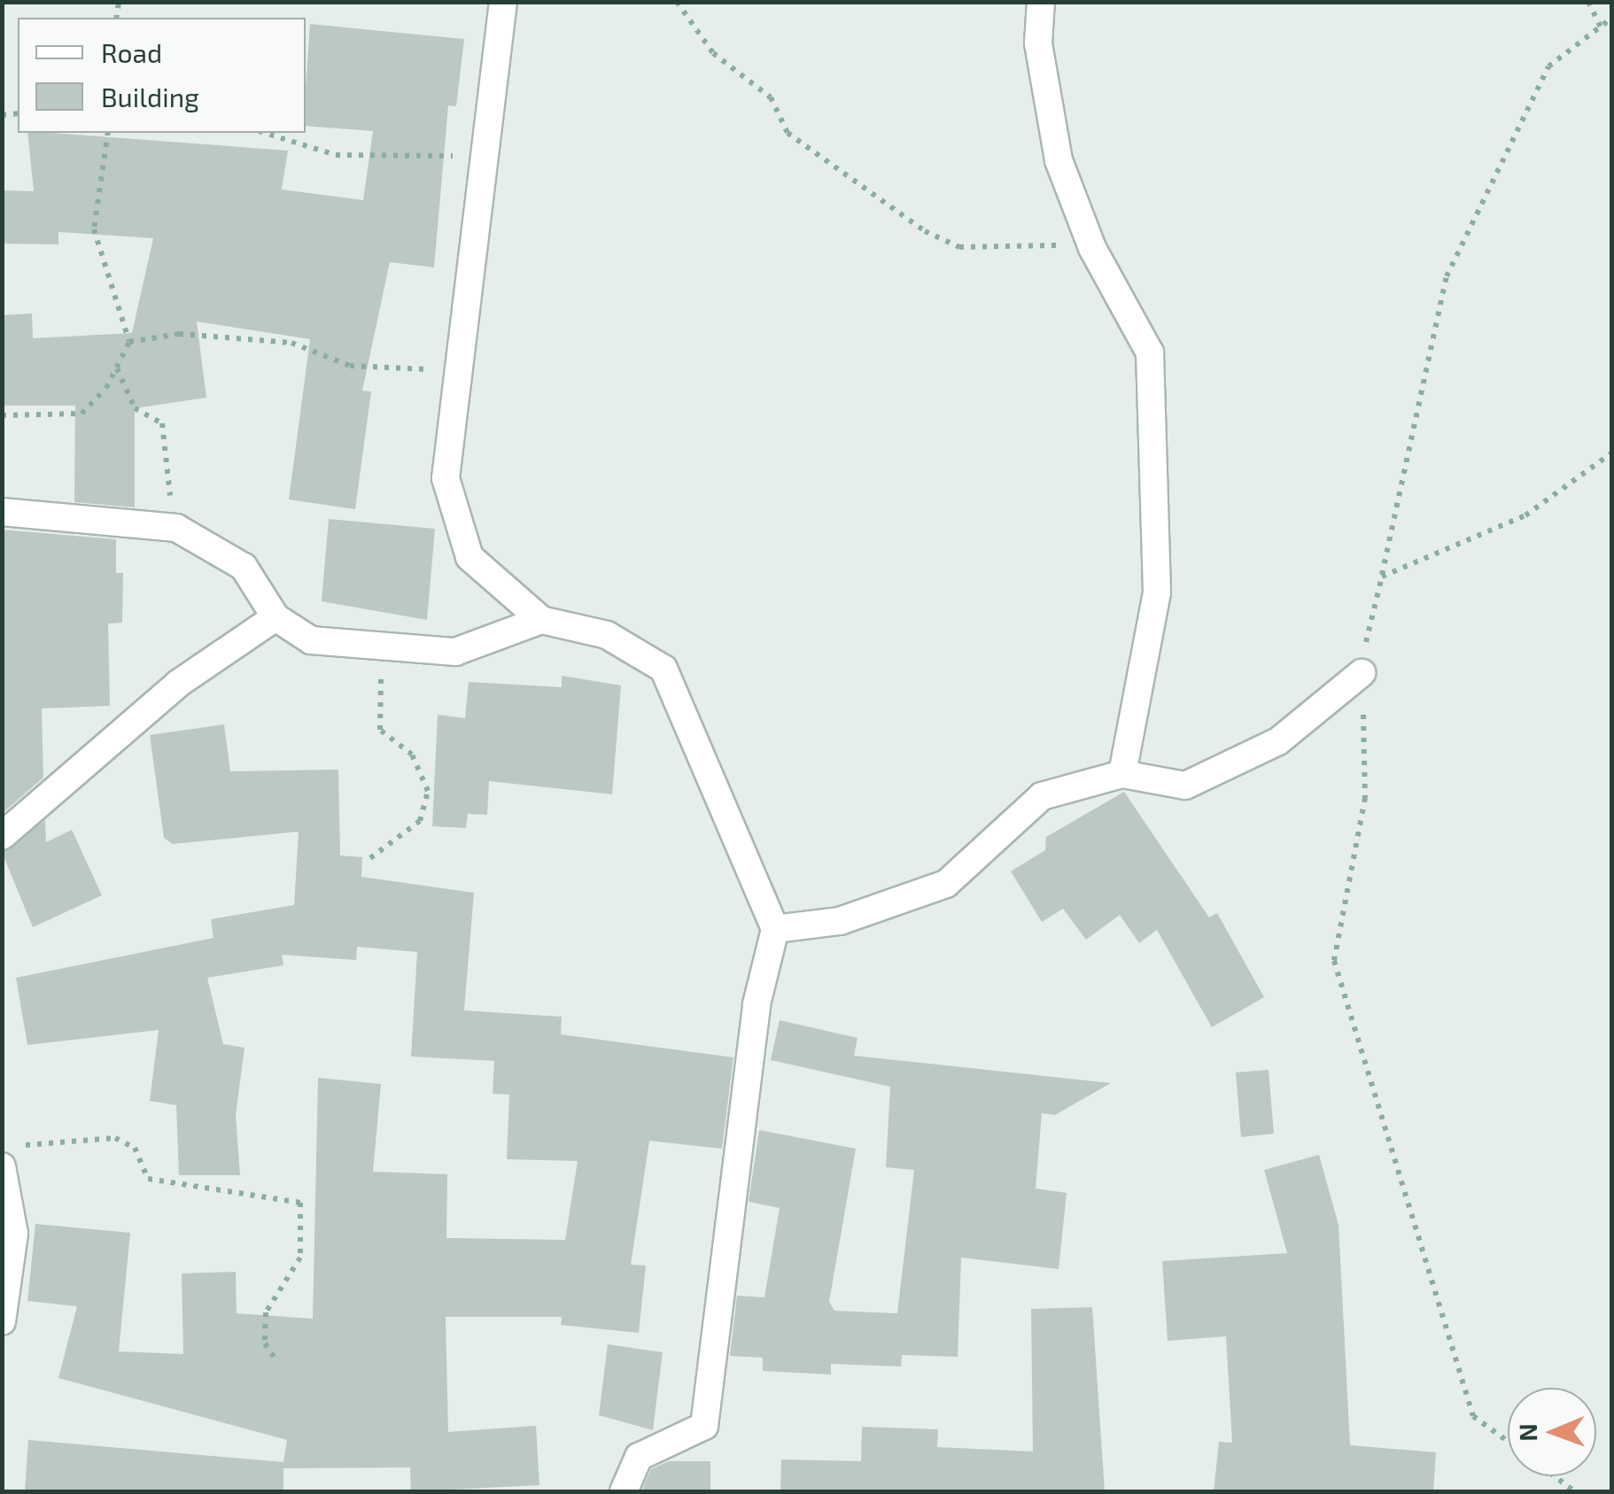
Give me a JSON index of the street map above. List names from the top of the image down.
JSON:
{
  "legend": ["Road", "Building"],
  "north": "left"
}
